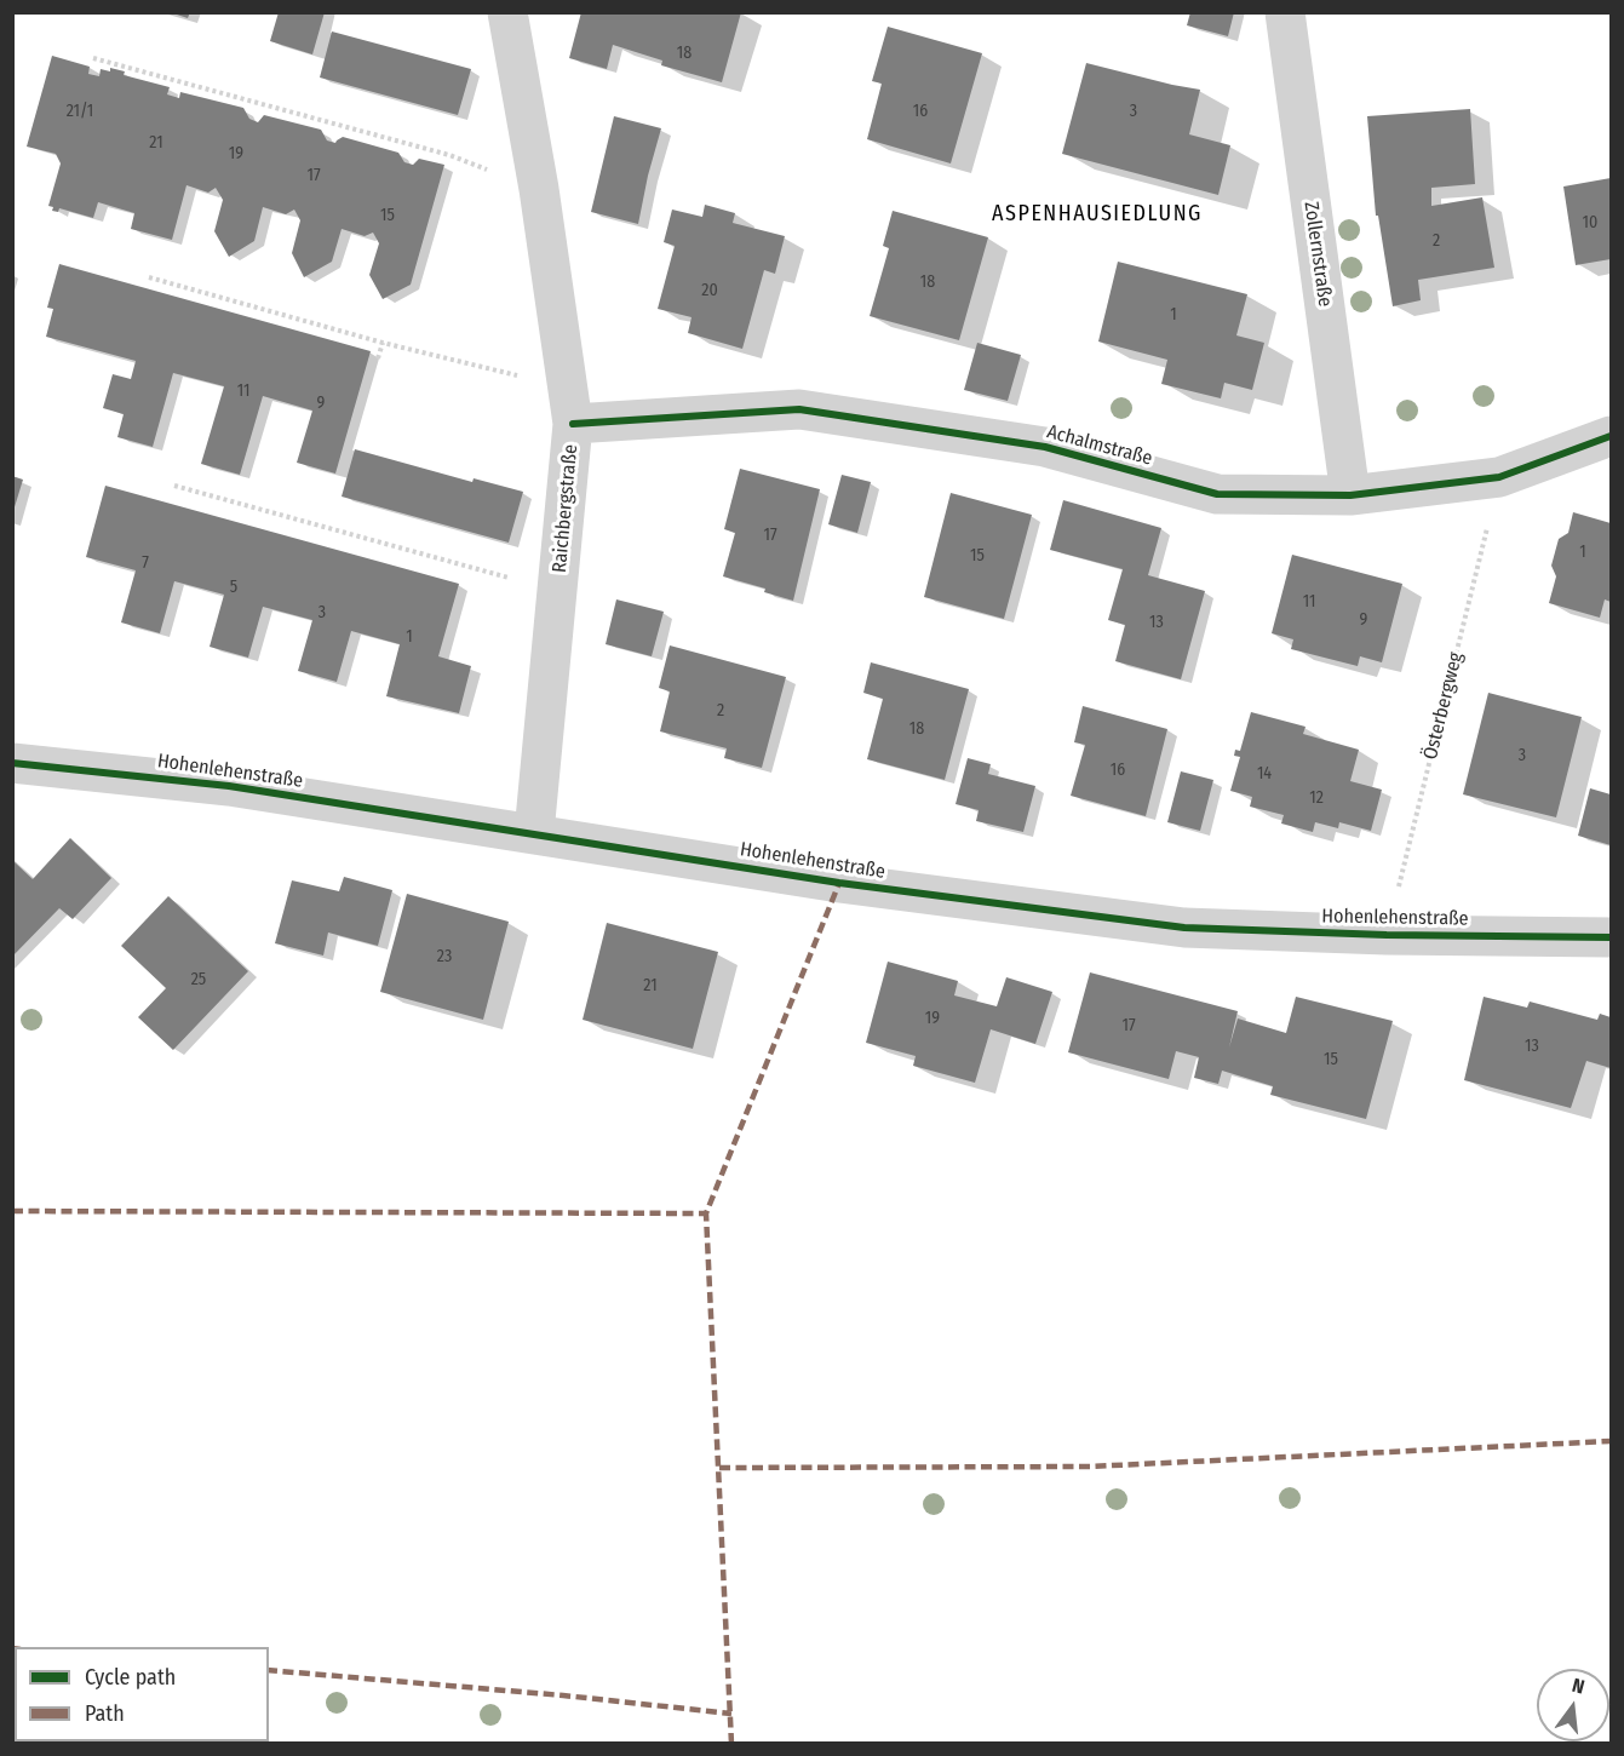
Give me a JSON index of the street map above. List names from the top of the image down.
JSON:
{
  "streets": {
    "street": [
      "Zollernstraße",
      "Achalmstraße",
      "Raichbergstraße",
      "Hohenlehenstraße"
    ],
    "path": ["Österbergweg"]
  },
  "crossings": [
    ["Zollernstraße", "Achalmstraße"],
    ["Achalmstraße", "Raichbergstraße"],
    ["Achalmstraße", "Österbergweg"],
    ["Raichbergstraße", "Hohenlehenstraße"],
    ["Österbergweg", "Hohenlehenstraße"]
  ],
  "districts": ["ASPENHAUSIEDLUNG"],
  "house_numbers": [
    "18",
    "21/1",
    "16",
    "3",
    "21",
    "19",
    "17",
    "15",
    "10",
    "2",
    "18",
    "20",
    "1",
    "11",
    "9",
    "17",
    "1",
    "15",
    "7",
    "5",
    "11",
    "3",
    "9",
    "13",
    "1",
    "2",
    "18",
    "3",
    "16",
    "14",
    "12",
    "23",
    "25",
    "21",
    "19",
    "17",
    "13",
    "15"
  ],
  "legend": ["Cycle path", "Path"],
  "north": "top"
}
